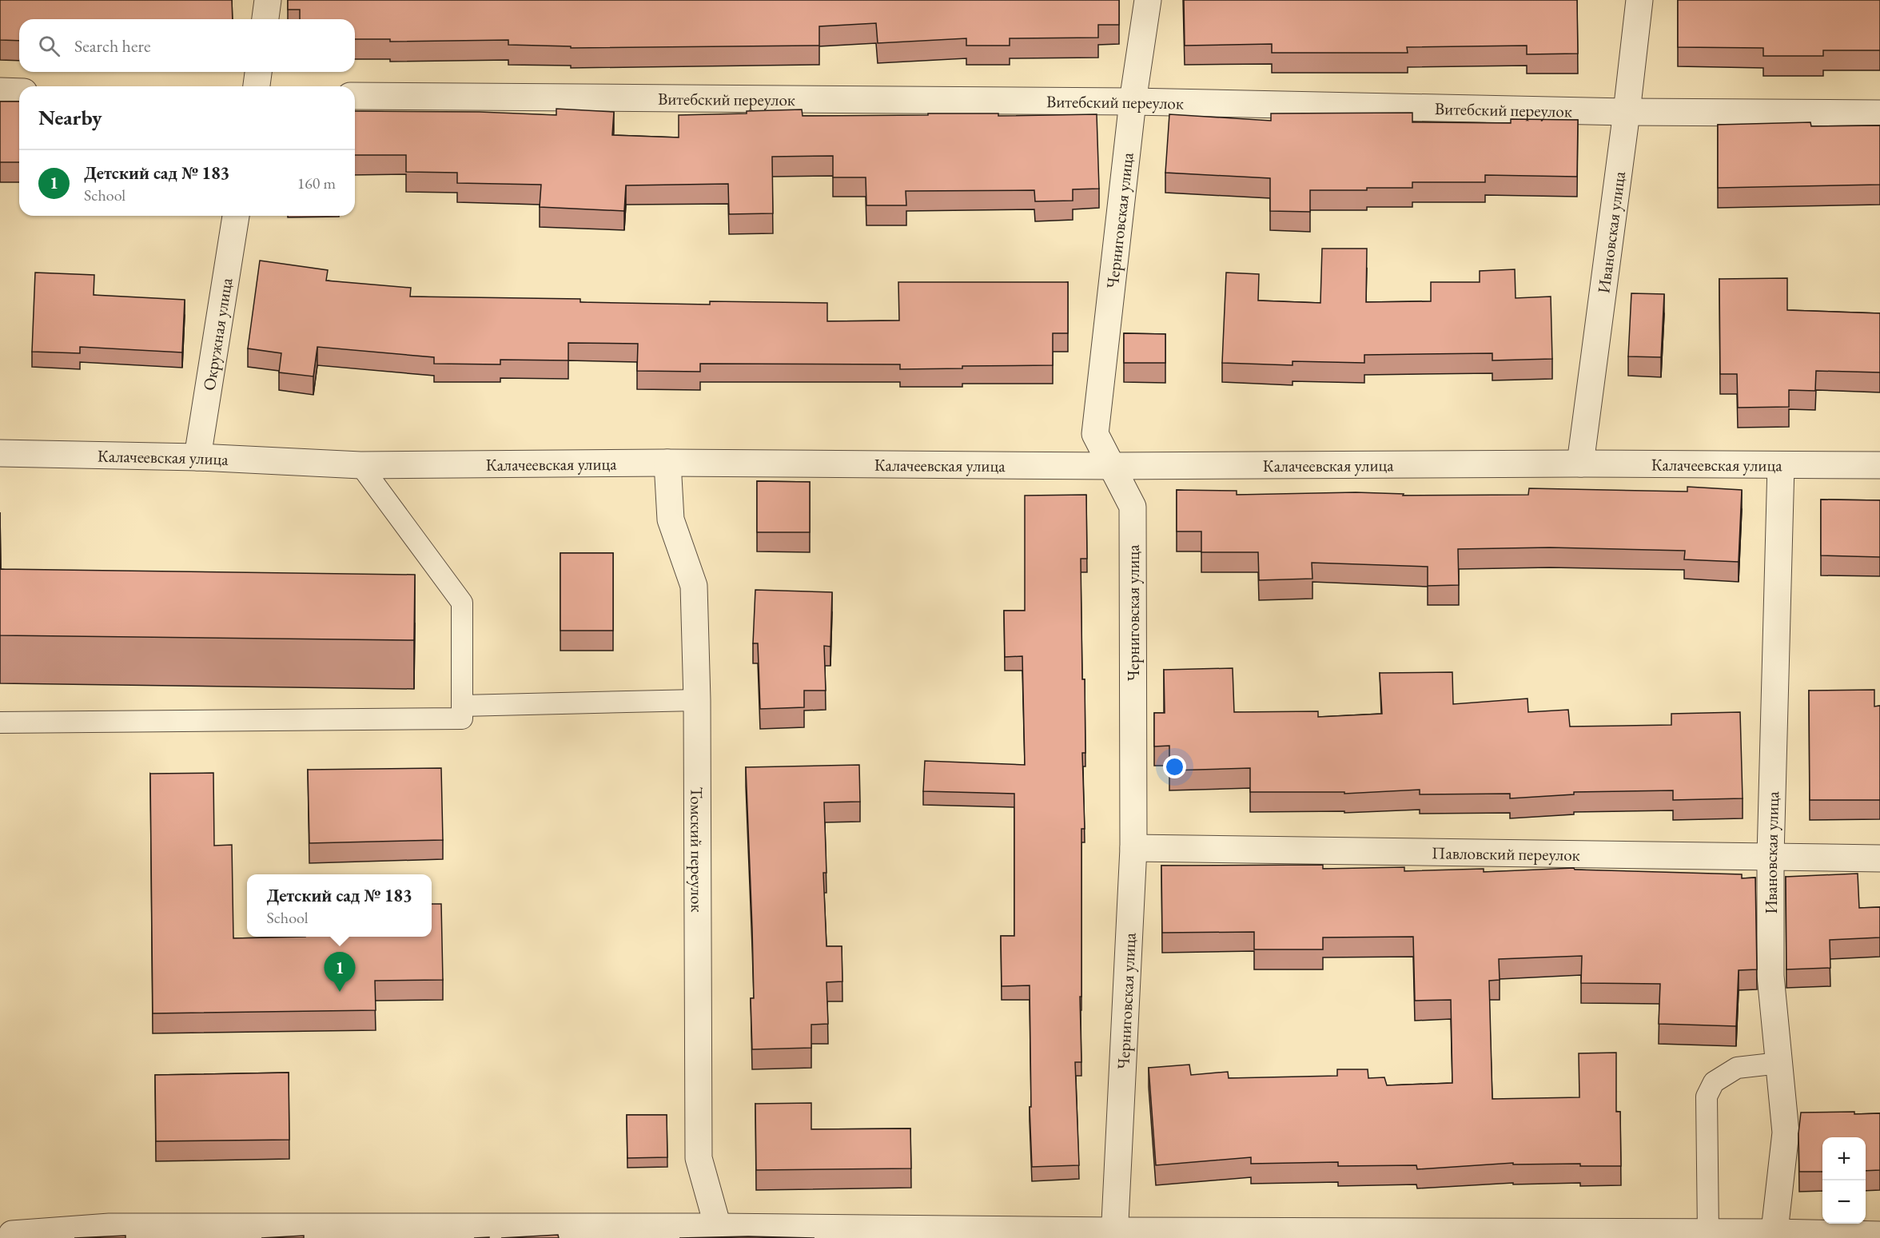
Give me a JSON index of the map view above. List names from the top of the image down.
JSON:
{
  "streets": {
    "street": [
      "Витебский переулок",
      "Черниговская улица",
      "Ивановская улица",
      "Окружная улица",
      "Калачеевская улица",
      "Томский переулок",
      "Павловский переулок"
    ]
  },
  "crossings": [
    ["Витебский переулок", "Черниговская улица"],
    ["Витебский переулок", "Ивановская улица"],
    ["Черниговская улица", "Калачеевская улица"],
    ["Черниговская улица", "Павловский переулок"],
    ["Ивановская улица", "Калачеевская улица"],
    ["Ивановская улица", "Павловский переулок"],
    ["Окружная улица", "Калачеевская улица"],
    ["Калачеевская улица", "Томский переулок"]
  ],
  "page": {
    "search": "Search here",
    "heading": "Nearby",
    "list": [
      {
        "mark": "1",
        "name": "Детский сад № 183",
        "note": "School",
        "value": "160 m"
      }
    ],
    "popup": ["Детский сад № 183", "School"],
    "pins": "1",
    "map_buttons": ["+", "−"]
  }
}
